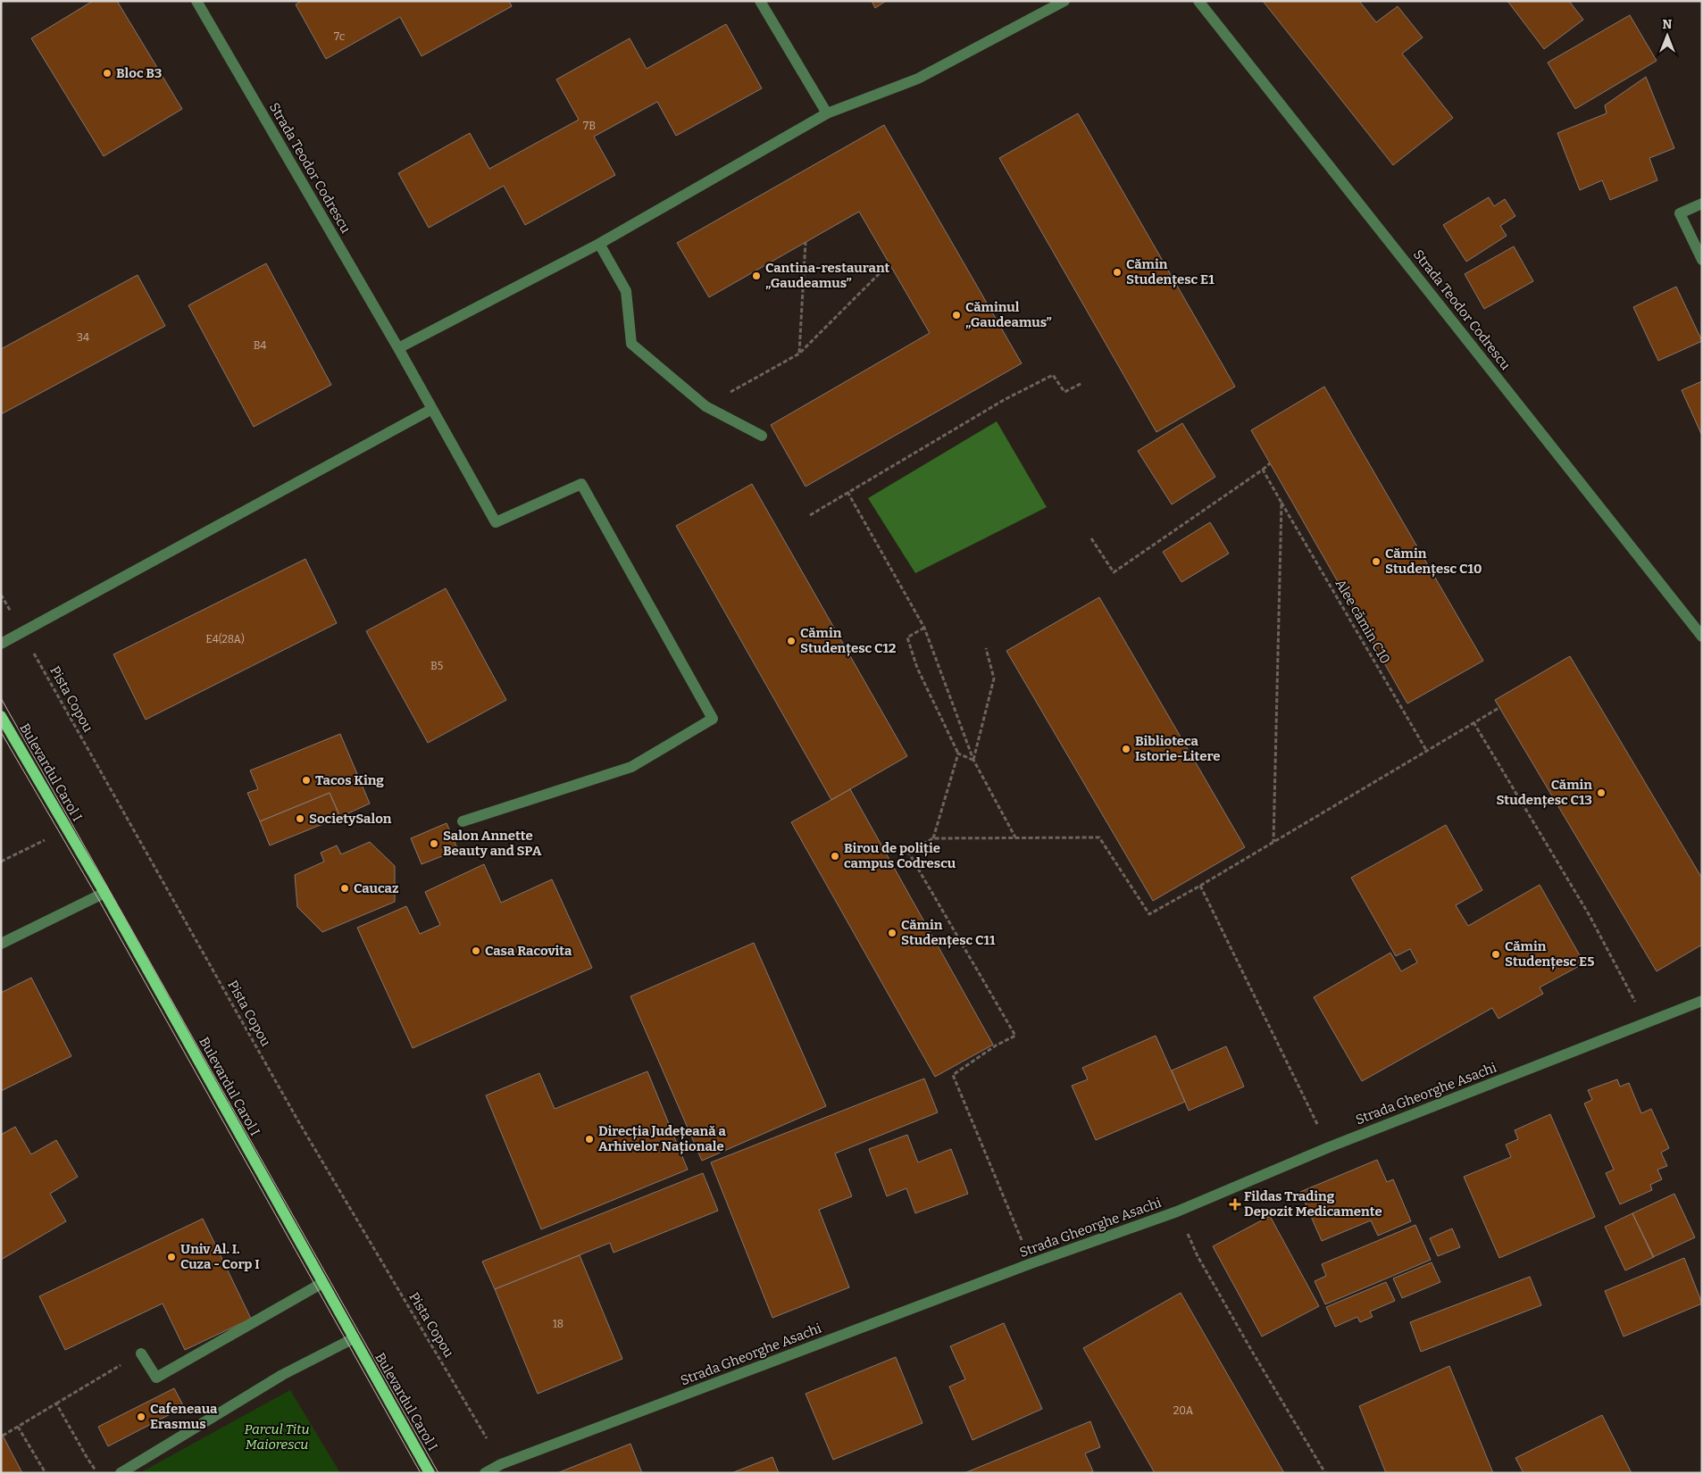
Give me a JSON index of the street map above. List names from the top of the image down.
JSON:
{
  "streets": {
    "main road": ["Bulevardul Carol I"],
    "street": ["Strada Teodor Codrescu", "Strada Gheorghe Asachi"],
    "path": ["Alee cămin C10", "Pista Copou"]
  },
  "parks": ["Parcul Titu Maiorescu"],
  "places": {
    "other": [
      "Bloc B3",
      "Cămin Studențesc E1",
      "Cantina-restaurant „Gaudeamus”",
      "Căminul „Gaudeamus”",
      "Cămin Studențesc C10",
      "Cămin Studențesc C12",
      "Biblioteca Istorie-Litere",
      "Tacos King",
      "Cămin Studențesc C13",
      "SocietySalon",
      "Salon Annette Beauty and SPA",
      "Birou de poliție campus Codrescu",
      "Caucaz",
      "Cămin Studențesc C11",
      "Casa Racovita",
      "Cămin Studențesc E5",
      "Direcția Județeană a Arhivelor Naționale",
      "Univ Al. I. Cuza - Corp I",
      "Cafeneaua Erasmus"
    ],
    "health": ["Fildas Trading Depozit Medicamente"]
  },
  "house_numbers": [
    "7c",
    "7B",
    "34",
    "B4",
    "E4(28A)",
    "B5",
    "18",
    "20A"
  ],
  "north": "top"
}
